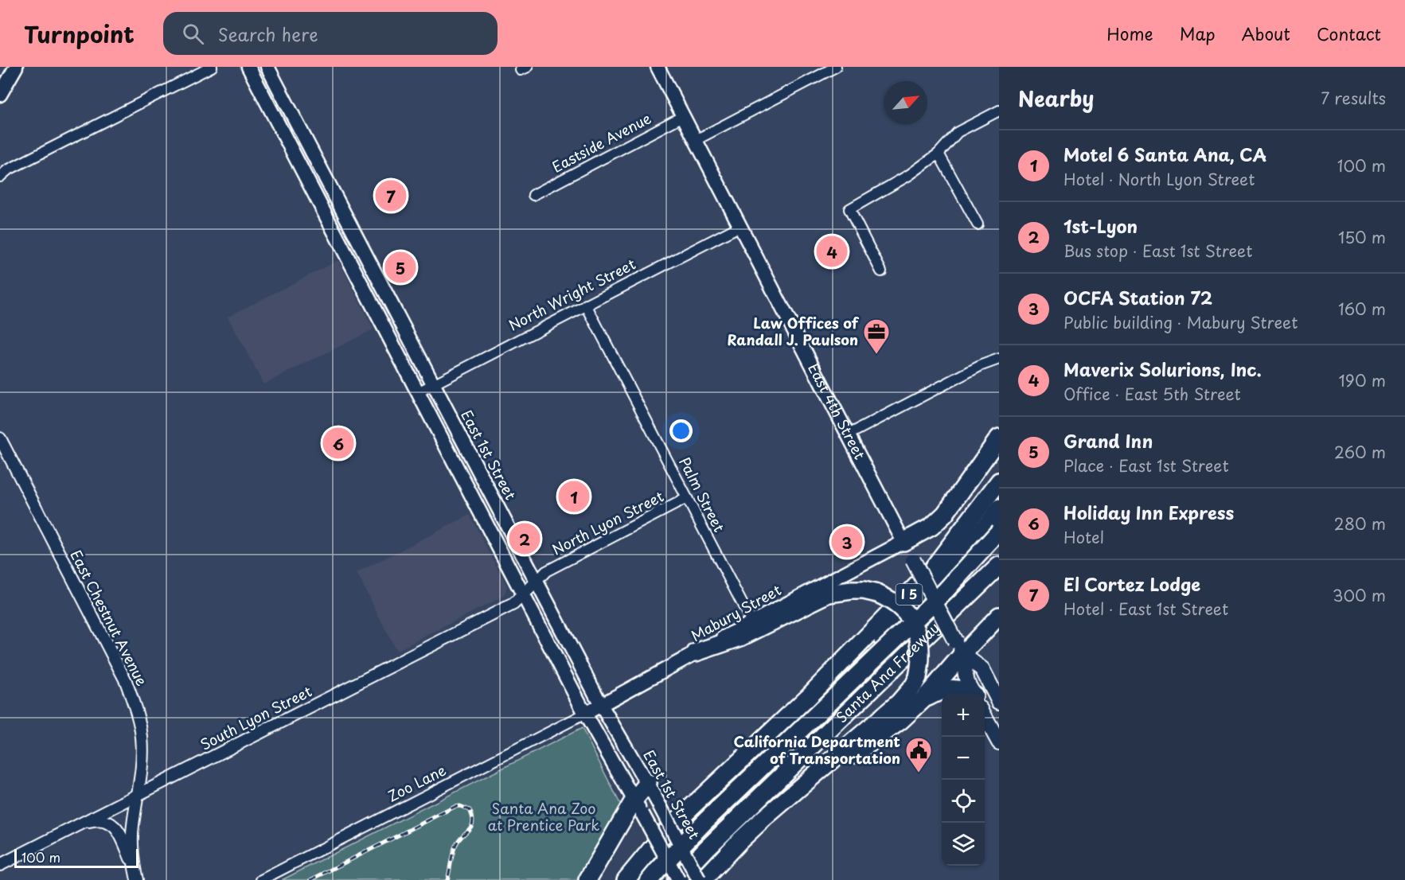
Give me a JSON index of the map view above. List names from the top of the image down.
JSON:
{
  "streets": {
    "highway": ["I 5", "Santa Ana Freeway"],
    "main road": ["East 4th Street", "East 1st Street", "Mabury Street"],
    "street": [
      "Eastside Avenue",
      "North Wright Street",
      "Palm Street",
      "North Lyon Street",
      "East Chestnut Avenue",
      "South Lyon Street",
      "Zoo Lane"
    ]
  },
  "crossings": [
    ["Eastside Avenue", "East 4th Street"],
    ["North Wright Street", "East 4th Street"],
    ["North Wright Street", "East 1st Street"],
    ["North Wright Street", "Palm Street"],
    ["East 4th Street", "Mabury Street"],
    ["East 1st Street", "North Lyon Street"],
    ["East 1st Street", "Mabury Street"],
    ["Palm Street", "North Lyon Street"],
    ["Palm Street", "Mabury Street"],
    ["North Lyon Street", "South Lyon Street"],
    ["Mabury Street", "Zoo Lane"],
    ["East Chestnut Avenue", "South Lyon Street"]
  ],
  "parks": ["Santa Ana Zoo at Prentice Park"],
  "places": {
    "office": ["Law Offices of Randall J. Paulson"],
    "public building": ["California Department of Transportation"]
  },
  "scale_bar": "100 m",
  "north": "top right",
  "page": {
    "header": "Turnpoint",
    "search": "Search here",
    "nav": [
      "Home",
      "Map",
      "About",
      "Contact"
    ],
    "heading": ["Nearby", "7 results"],
    "list": [
      {
        "mark": "1",
        "name": "Motel 6 Santa Ana, CA",
        "note": "Hotel · North Lyon Street",
        "value": "100 m"
      },
      {
        "mark": "2",
        "name": "1st-Lyon",
        "note": "Bus stop · East 1st Street",
        "value": "150 m"
      },
      {
        "mark": "3",
        "name": "OCFA Station 72",
        "note": "Public building · Mabury Street",
        "value": "160 m"
      },
      {
        "mark": "4",
        "name": "Maverix Solurions, Inc.",
        "note": "Office · East 5th Street",
        "value": "190 m"
      },
      {
        "mark": "5",
        "name": "Grand Inn",
        "note": "Place · East 1st Street",
        "value": "260 m"
      },
      {
        "mark": "6",
        "name": "Holiday Inn Express",
        "note": "Hotel",
        "value": "280 m"
      },
      {
        "mark": "7",
        "name": "El Cortez Lodge",
        "note": "Hotel · East 1st Street",
        "value": "300 m"
      }
    ],
    "pins": [
      "7",
      "4",
      "5",
      "6",
      "1",
      "2",
      "3"
    ],
    "map_buttons": ["+", "−"],
    "scale": "100 m"
  }
}
